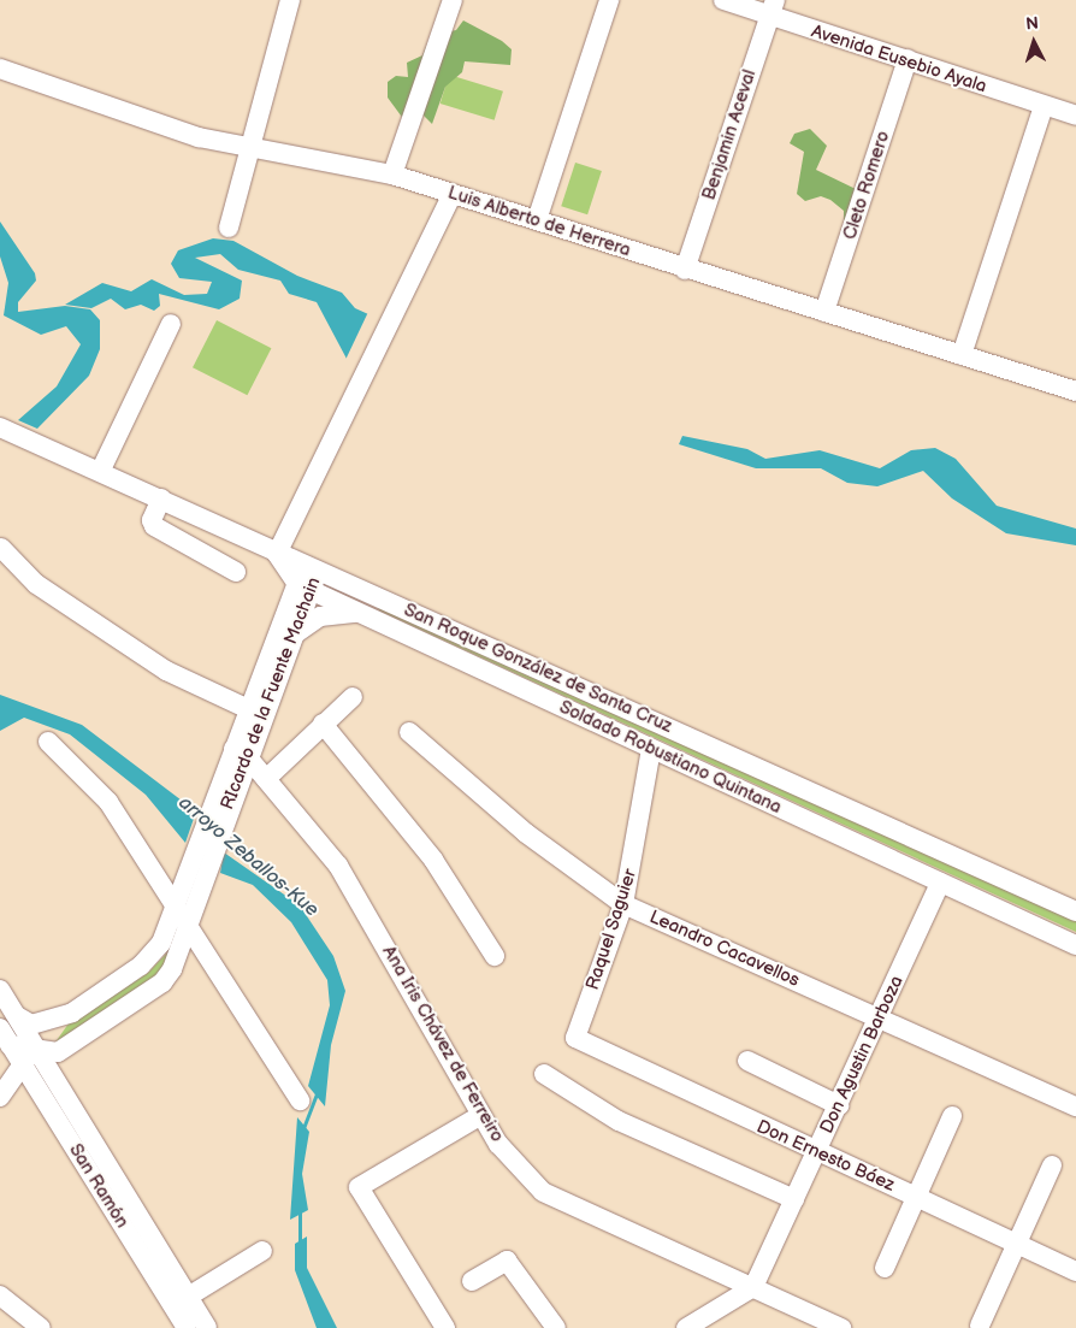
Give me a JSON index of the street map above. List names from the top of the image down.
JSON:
{
  "streets": {
    "street": [
      "Avenida Eusebio Ayala",
      "Benjamin Aceval",
      "Cleto Romero",
      "Luis Alberto de Herrera",
      "San Roque González de Santa Cruz",
      "RIcardo de la Fuente Machain",
      "Soldado Robustiano Quintana",
      "Raquel Saguier",
      "Leandro Cacavellos",
      "Ana Iris Chávez de Ferreiro",
      "Don Agustin Barboza",
      "Don Ernesto Báez",
      "San Ramón"
    ]
  },
  "crossings": [
    ["Avenida Eusebio Ayala", "Benjamin Aceval"],
    ["Avenida Eusebio Ayala", "Cleto Romero"],
    ["Benjamin Aceval", "Luis Alberto de Herrera"],
    ["Cleto Romero", "Luis Alberto de Herrera"],
    ["San Roque González de Santa Cruz", "RIcardo de la Fuente Machain"],
    ["RIcardo de la Fuente Machain", "Soldado Robustiano Quintana"],
    ["RIcardo de la Fuente Machain", "Ana Iris Chávez de Ferreiro"],
    ["Soldado Robustiano Quintana", "Raquel Saguier"],
    ["Soldado Robustiano Quintana", "Don Agustin Barboza"],
    ["Raquel Saguier", "Leandro Cacavellos"],
    ["Raquel Saguier", "Don Ernesto Báez"],
    ["Leandro Cacavellos", "Don Agustin Barboza"],
    ["Ana Iris Chávez de Ferreiro", "Don Agustin Barboza"],
    ["Don Agustin Barboza", "Don Ernesto Báez"]
  ],
  "water": ["arroyo Zeballos-Kue"],
  "north": "top"
}
